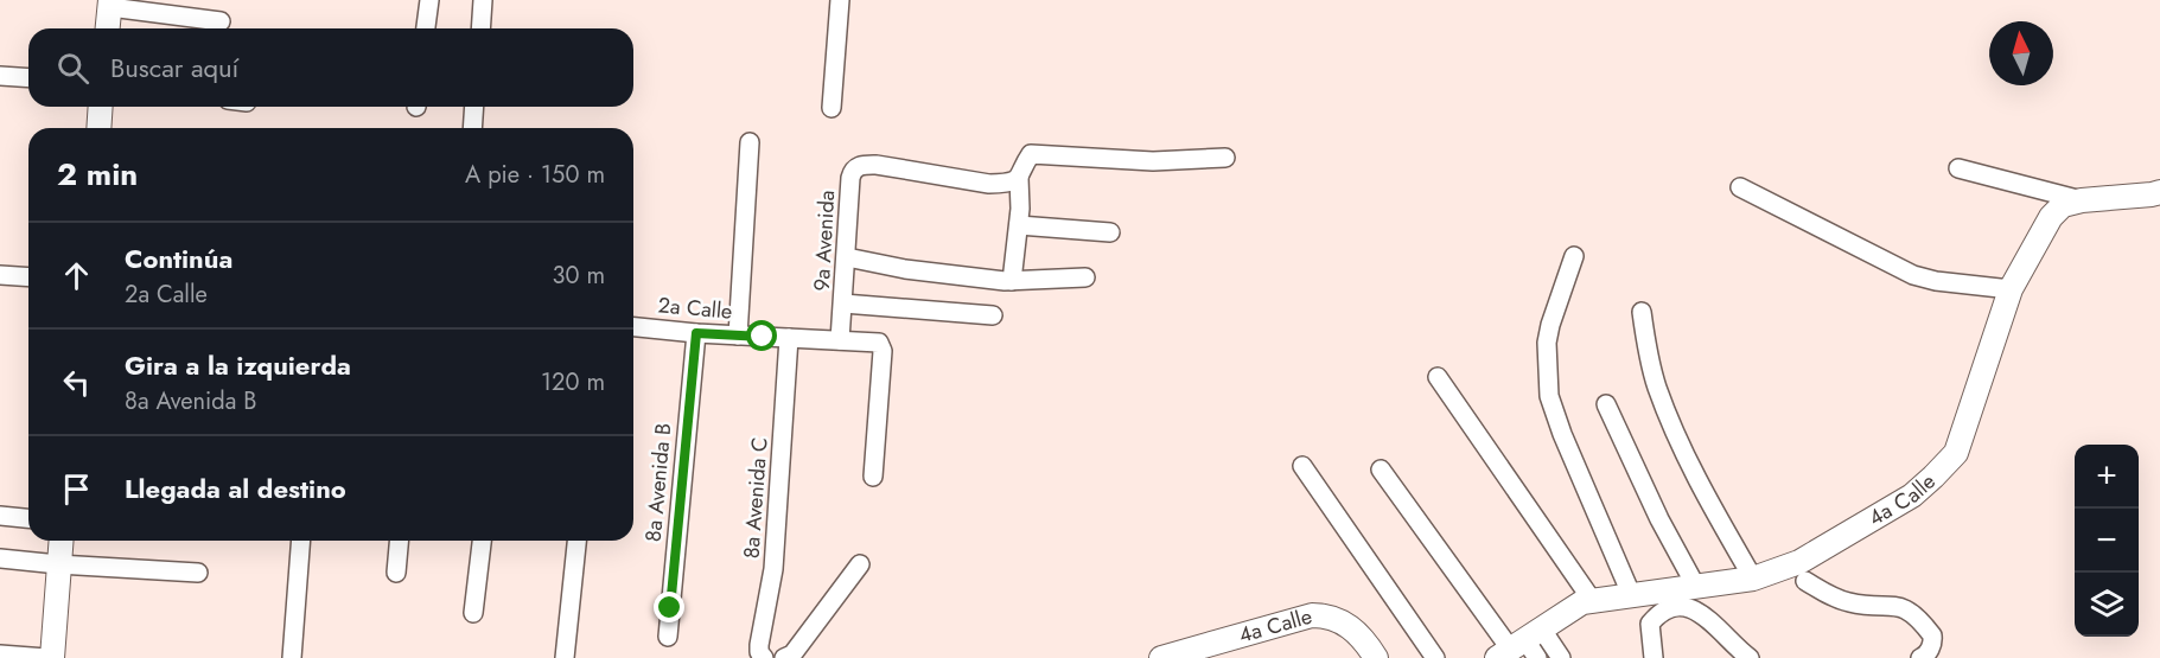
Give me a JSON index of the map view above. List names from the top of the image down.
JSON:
{
  "streets": {
    "street": [
      "9a Avenida",
      "2a Calle",
      "8a Avenida B",
      "8a Avenida C",
      "4a Calle"
    ]
  },
  "crossings": [
    ["9a Avenida", "2a Calle"],
    ["2a Calle", "8a Avenida B"],
    ["2a Calle", "8a Avenida C"]
  ],
  "north": "top",
  "page": {
    "search": "Buscar aquí",
    "heading": ["2 min", "A pie · 150 m"],
    "list": [
      ["Continúa", "2a Calle", "30 m"],
      ["Gira a la izquierda", "8a Avenida B", "120 m"],
      "Llegada al destino"
    ],
    "map_buttons": ["+", "−"]
  }
}
